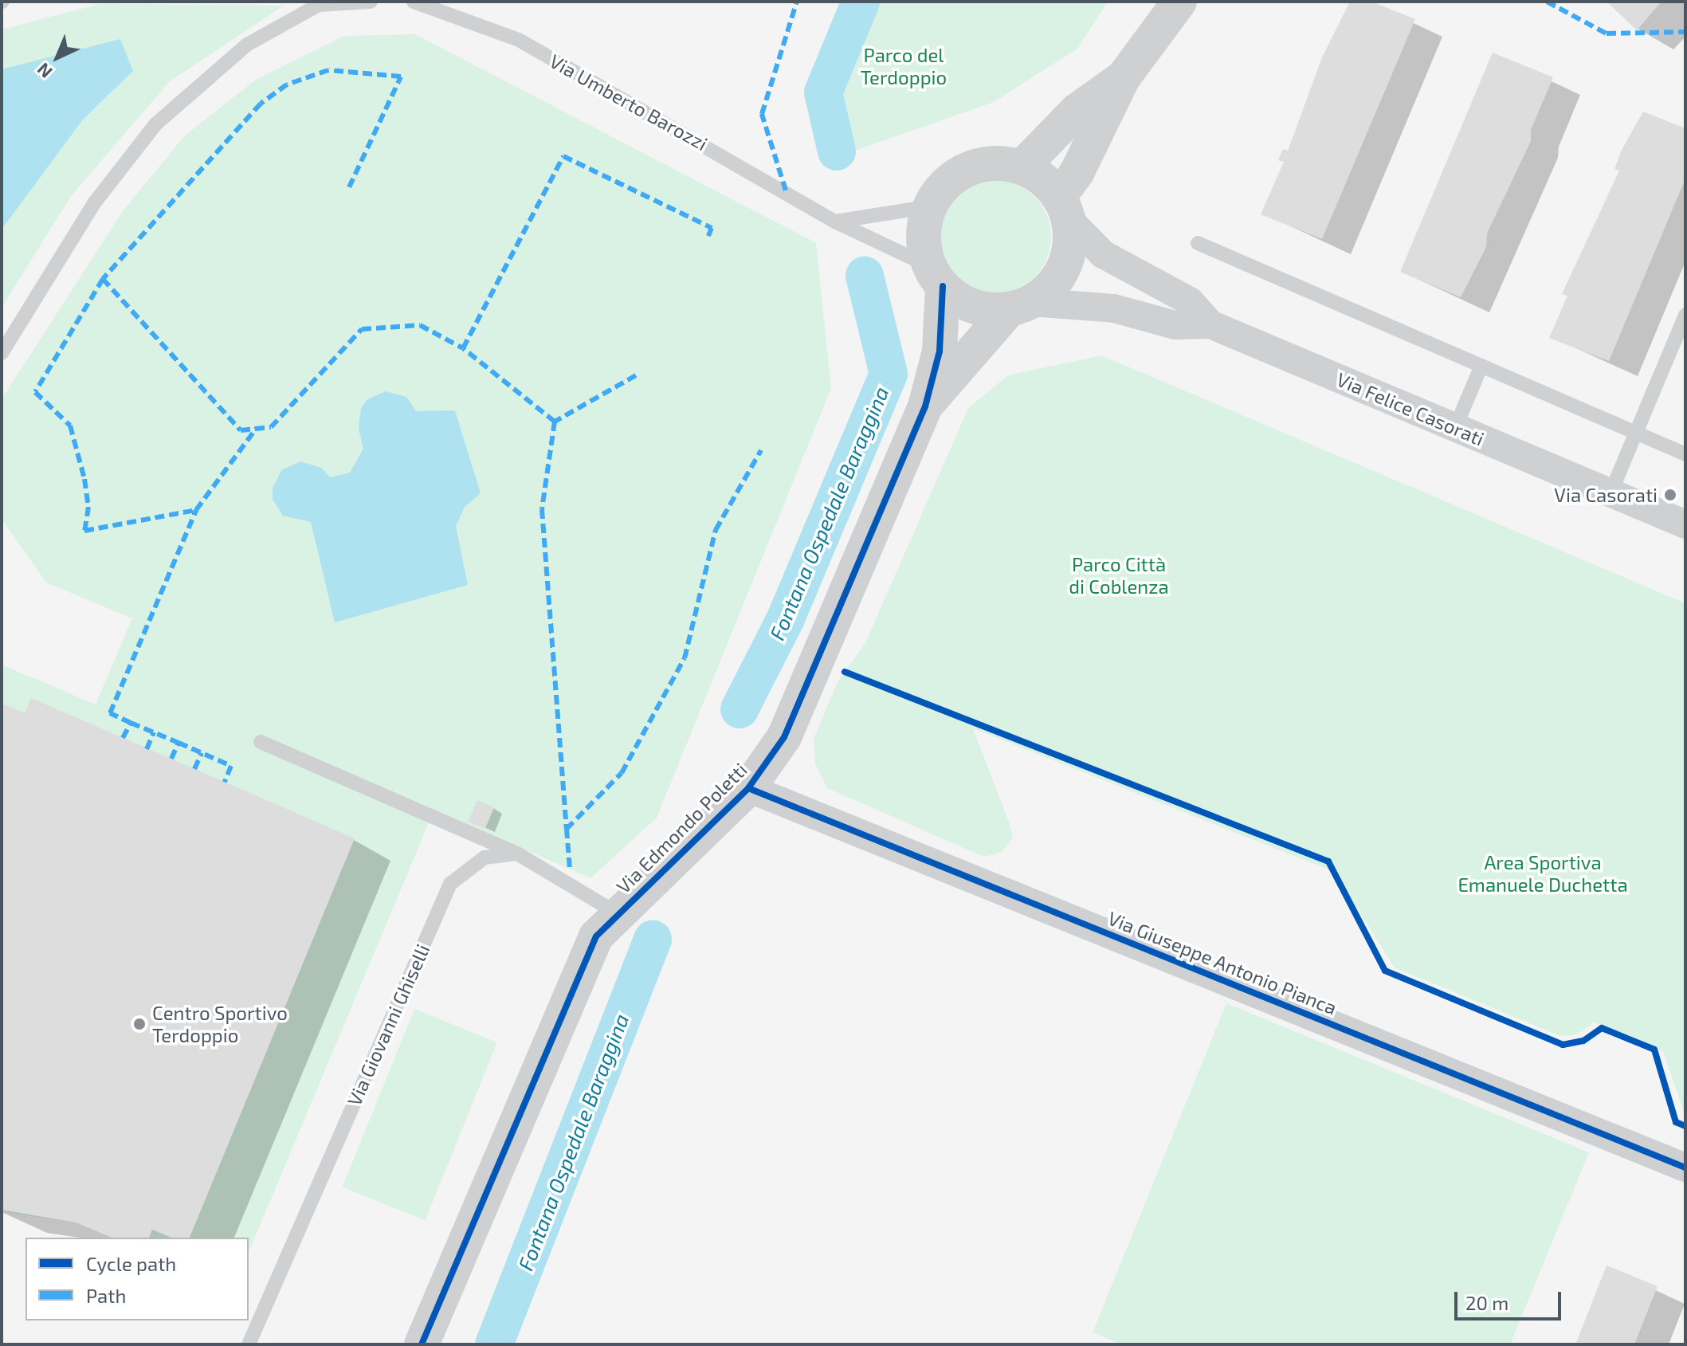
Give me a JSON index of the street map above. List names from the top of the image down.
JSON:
{
  "streets": {
    "street": ["Via Felice Casorati", "Via Edmondo Poletti", "Via Giuseppe Antonio Pianca"],
    "lane": ["Via Umberto Barozzi", "Via Giovanni Ghiselli"]
  },
  "crossings": [
    ["Via Umberto Barozzi", "Via Edmondo Poletti"],
    ["Via Edmondo Poletti", "Via Giuseppe Antonio Pianca"]
  ],
  "water": ["Fontana Ospedale Baraggina"],
  "parks": ["Parco del Terdoppio", "Parco Città di Coblenza", "Area Sportiva Emanuele Duchetta"],
  "places": ["Via Casorati", "Centro Sportivo Terdoppio"],
  "legend": ["Cycle path", "Path"],
  "scale_bar": "20 m",
  "north": "bottom left"
}
